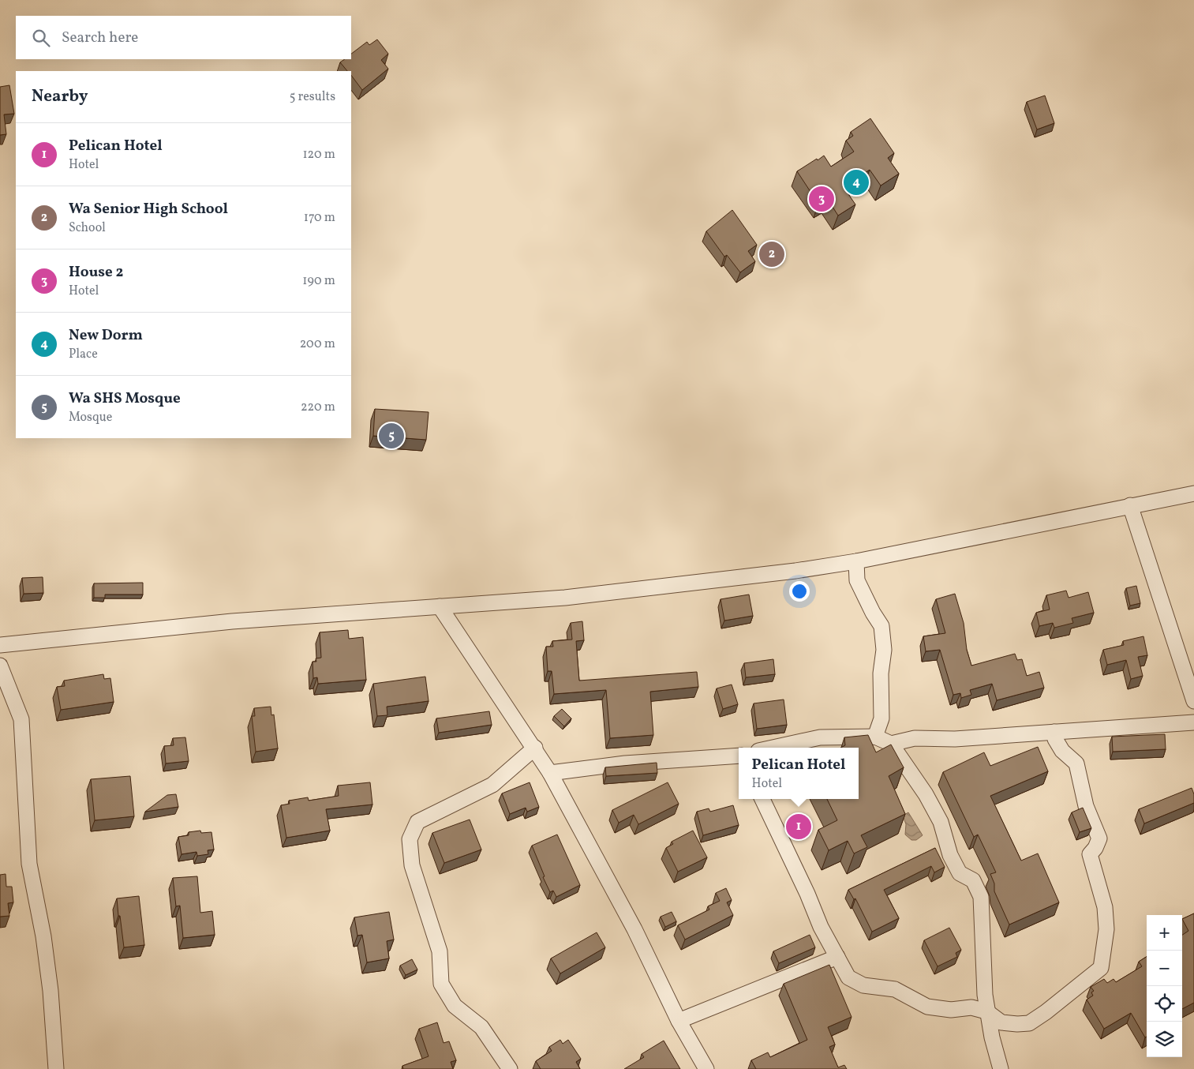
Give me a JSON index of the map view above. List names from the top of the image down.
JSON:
{
  "page": {
    "search": "Search here",
    "heading": ["Nearby", "5 results"],
    "list": [
      {
        "mark": "1",
        "name": "Pelican Hotel",
        "note": "Hotel",
        "value": "120 m"
      },
      {
        "mark": "2",
        "name": "Wa Senior High School",
        "note": "School",
        "value": "170 m"
      },
      {
        "mark": "3",
        "name": "House 2",
        "note": "Hotel",
        "value": "190 m"
      },
      {
        "mark": "4",
        "name": "New Dorm",
        "note": "Place",
        "value": "200 m"
      },
      {
        "mark": "5",
        "name": "Wa SHS Mosque",
        "note": "Mosque",
        "value": "220 m"
      }
    ],
    "pins": [
      "4",
      "3",
      "2",
      "5",
      "1"
    ],
    "popup": ["Pelican Hotel", "Hotel"],
    "map_buttons": ["+", "−"]
  }
}
